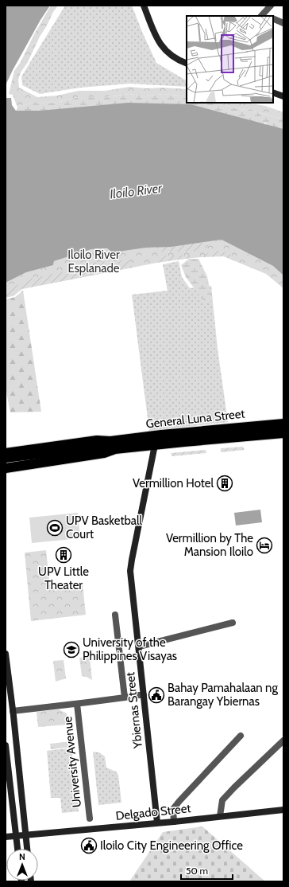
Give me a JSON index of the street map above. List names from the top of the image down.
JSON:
{
  "streets": {
    "highway": ["General Luna Street"],
    "street": ["Ybiernas Street", "University Avenue", "Delgado Street"]
  },
  "crossings": [
    ["General Luna Street", "Ybiernas Street"],
    ["Ybiernas Street", "Delgado Street"]
  ],
  "water": ["Iloilo River"],
  "parks": ["Iloilo River Esplanade"],
  "places": {
    "building": ["Vermillion Hotel", "UPV Little Theater"],
    "sports": ["UPV Basketball Court"],
    "hotel": ["Vermillion by The Mansion Iloilo"],
    "school or university": ["University of the Philippines Visayas"],
    "public building": ["Bahay Pamahalaan ng Barangay Ybiernas", "Iloilo City Engineering Office"]
  },
  "scale_bar": "50 m",
  "north": "top"
}
